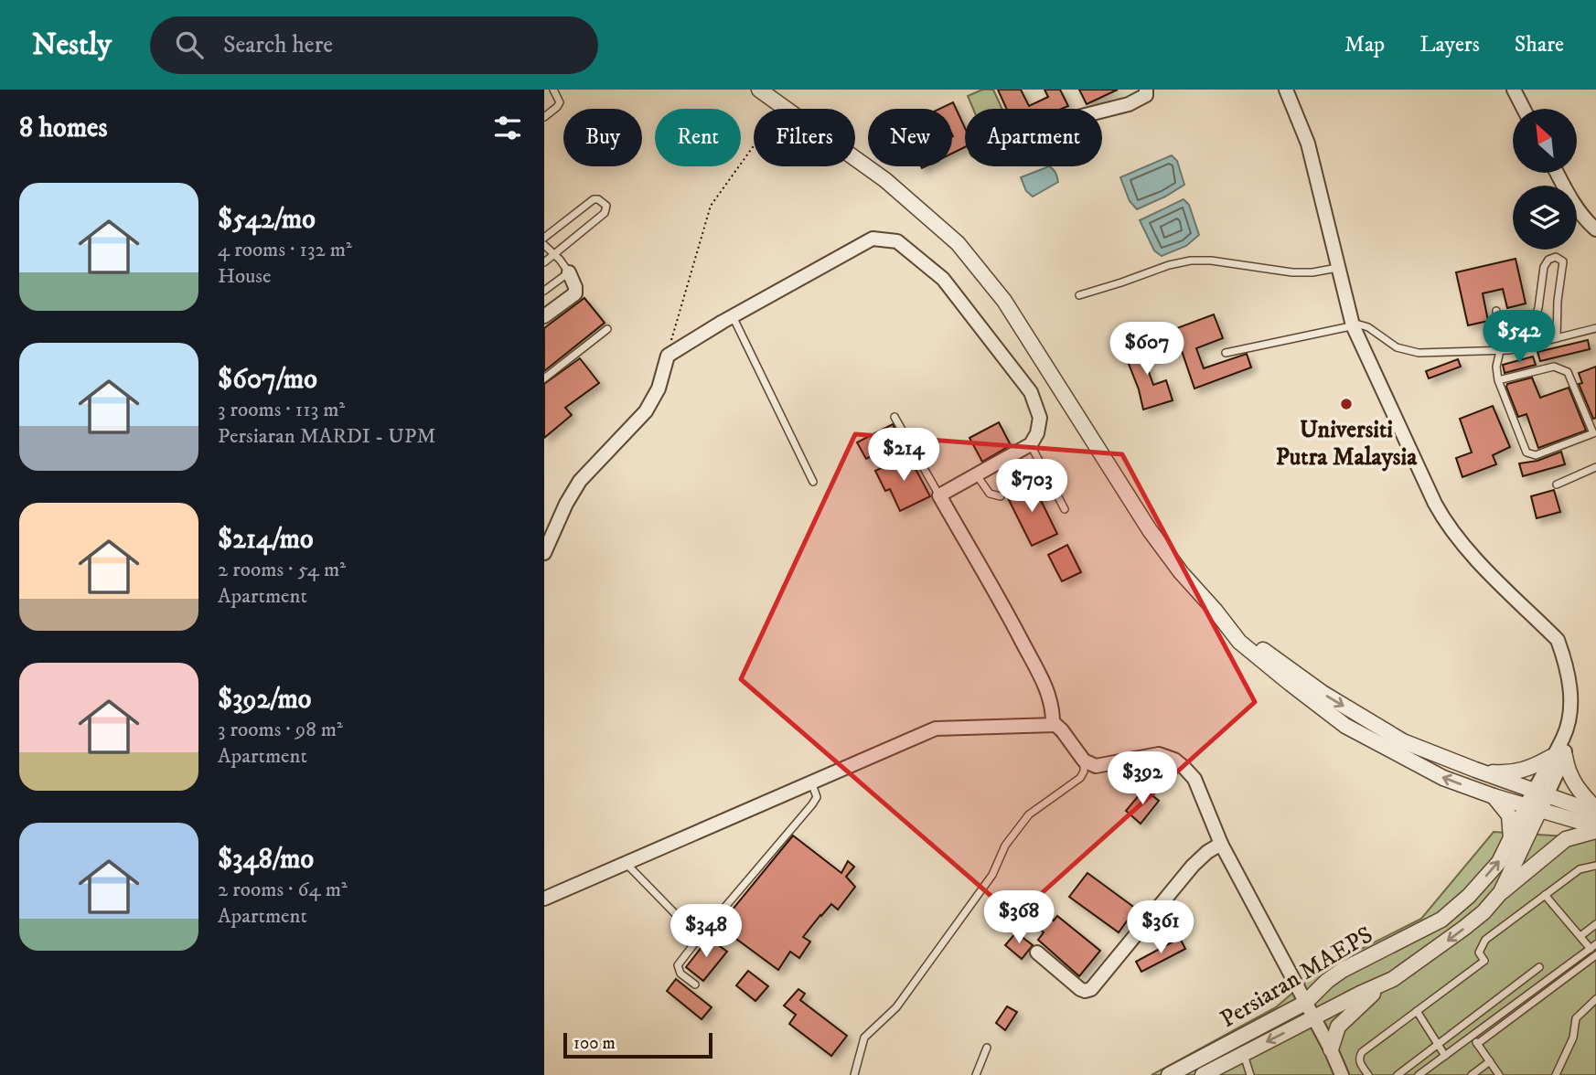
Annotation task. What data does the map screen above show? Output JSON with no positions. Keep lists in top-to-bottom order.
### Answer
{
  "streets": {
    "street": ["Persiaran MAEPS"]
  },
  "places": ["Universiti Putra Malaysia"],
  "scale_bar": "100 m",
  "north": "top left",
  "page": {
    "header": "Nestly",
    "search": "Search here",
    "nav": ["Map", "Layers", "Share"],
    "heading": "8 homes",
    "chip": [
      "Buy",
      "Rent",
      "Filters",
      "New",
      "Apartment"
    ],
    "list": [
      {
        "name": "$542/mo",
        "note": "4 rooms · 132 m² · House"
      },
      {
        "name": "$607/mo",
        "note": "3 rooms · 113 m² · Persiaran MARDI - UPM"
      },
      {
        "name": "$214/mo",
        "note": "2 rooms · 54 m² · Apartment"
      },
      {
        "name": "$392/mo",
        "note": "3 rooms · 98 m² · Apartment"
      },
      {
        "name": "$348/mo",
        "note": "2 rooms · 64 m² · Apartment"
      }
    ],
    "price": [
      "$542",
      "$607",
      "$214",
      "$703",
      "$392",
      "$368",
      "$361",
      "$348"
    ],
    "scale": "100 m"
  }
}
